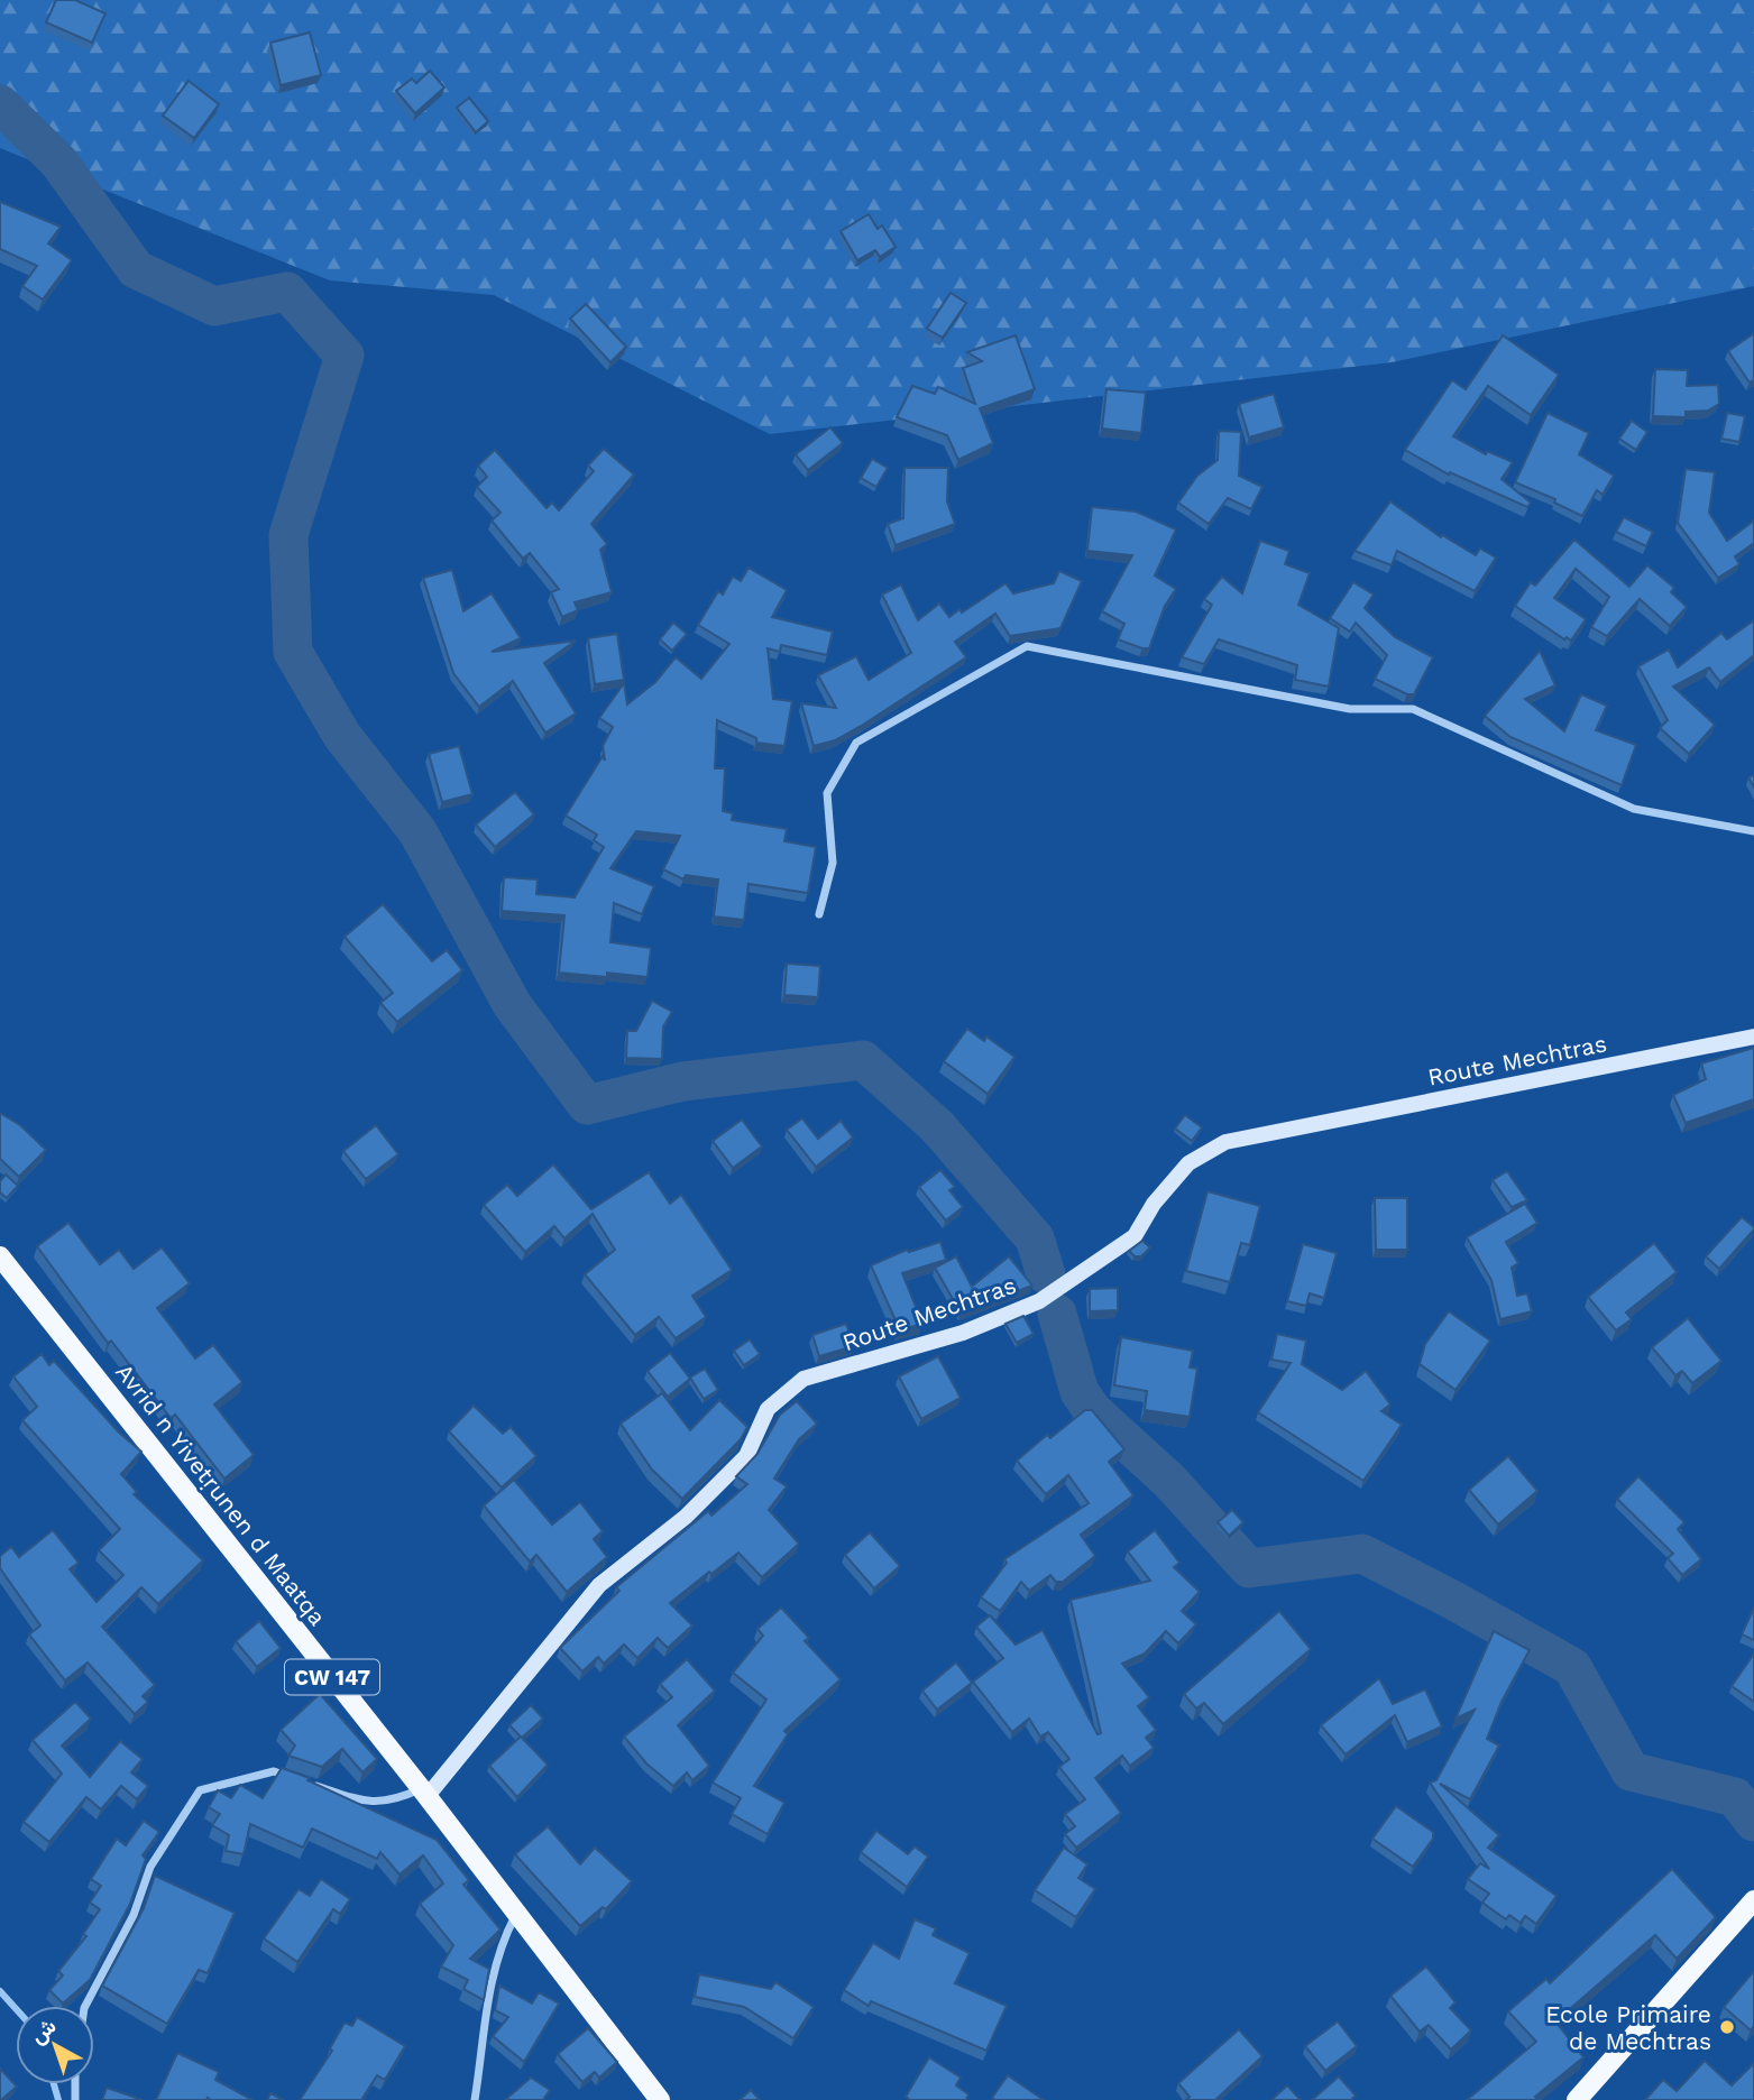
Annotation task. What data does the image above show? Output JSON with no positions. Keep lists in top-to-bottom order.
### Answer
{
  "streets": {
    "main road": ["Avrid n Yivetṛunen d Maatqa", "CW 147"],
    "street": ["Route Mechtras"]
  },
  "crossings": [
    ["Route Mechtras", "Avrid n Yivetṛunen d Maatqa"]
  ],
  "places": ["Ecole Primaire de Mechtras"],
  "north": "top left"
}
